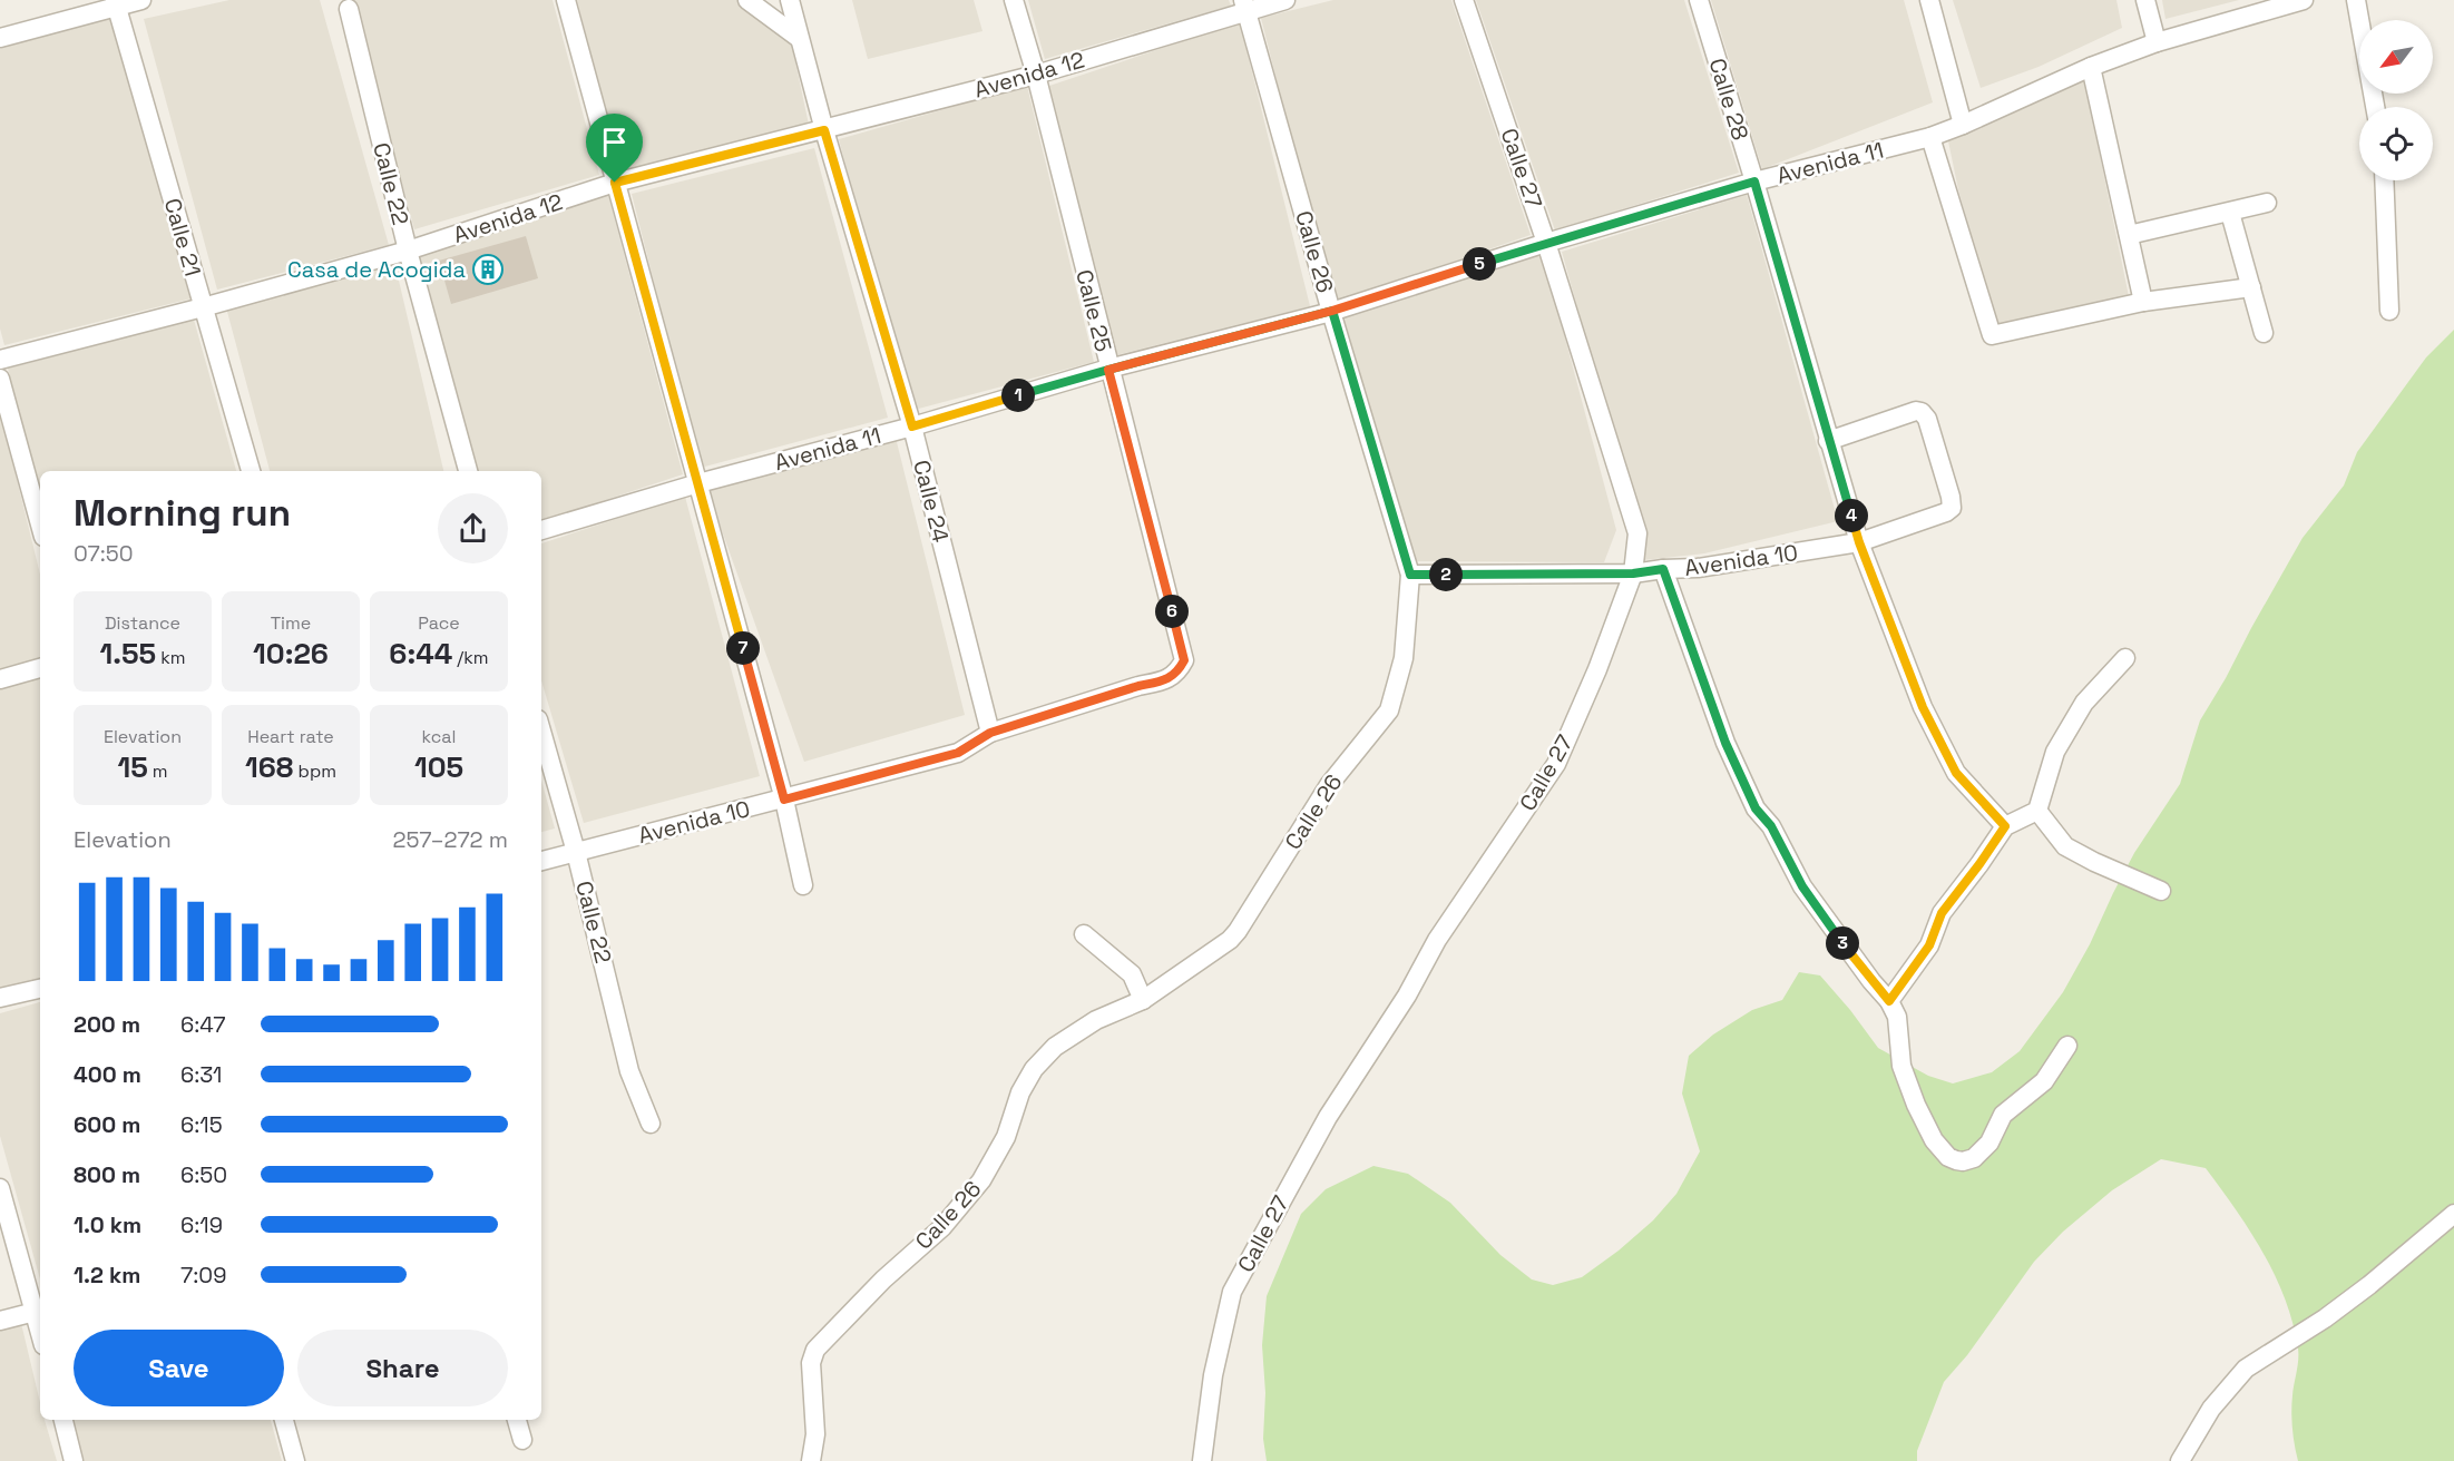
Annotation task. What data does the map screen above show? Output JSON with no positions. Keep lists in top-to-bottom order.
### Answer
{
  "streets": {
    "street": [
      "Avenida 12",
      "Calle 28",
      "Avenida 11",
      "Calle 27",
      "Calle 22",
      "Calle 21",
      "Calle 26",
      "Calle 25",
      "Calle 24",
      "Avenida 10"
    ]
  },
  "crossings": [
    ["Avenida 12", "Calle 22"],
    ["Avenida 12", "Calle 21"],
    ["Avenida 12", "Calle 26"],
    ["Avenida 12", "Calle 25"],
    ["Avenida 12", "Calle 24"],
    ["Calle 28", "Avenida 11"],
    ["Calle 28", "Avenida 10"],
    ["Avenida 11", "Calle 27"],
    ["Avenida 11", "Calle 26"],
    ["Avenida 11", "Calle 25"],
    ["Avenida 11", "Calle 24"],
    ["Calle 27", "Avenida 10"],
    ["Calle 22", "Avenida 10"],
    ["Calle 26", "Avenida 10"],
    ["Calle 25", "Avenida 10"],
    ["Calle 24", "Avenida 10"]
  ],
  "places": {
    "building": ["Casa de Acogida"]
  },
  "north": "bottom left",
  "page": {
    "pins": [
      "5",
      "1",
      "4",
      "2",
      "6",
      "7",
      "3"
    ],
    "heading": ["Morning run", "07:50"],
    "stats": [
      ["Distance", "1.55 km"],
      ["Time", "10:26"],
      ["Pace", "6:44 /km"],
      ["Elevation", "15 m"],
      ["Heart rate", "168 bpm"],
      ["kcal", "105"]
    ],
    "chart": ["Elevation", "257–272 m"],
    "list": [
      {
        "name": "200 m",
        "note": "6:47"
      },
      {
        "name": "400 m",
        "note": "6:31"
      },
      {
        "name": "600 m",
        "note": "6:15"
      },
      {
        "name": "800 m",
        "note": "6:50"
      },
      {
        "name": "1.0 km",
        "note": "6:19"
      },
      {
        "name": "1.2 km",
        "note": "7:09"
      }
    ],
    "buttons": ["Save", "Share"]
  }
}
